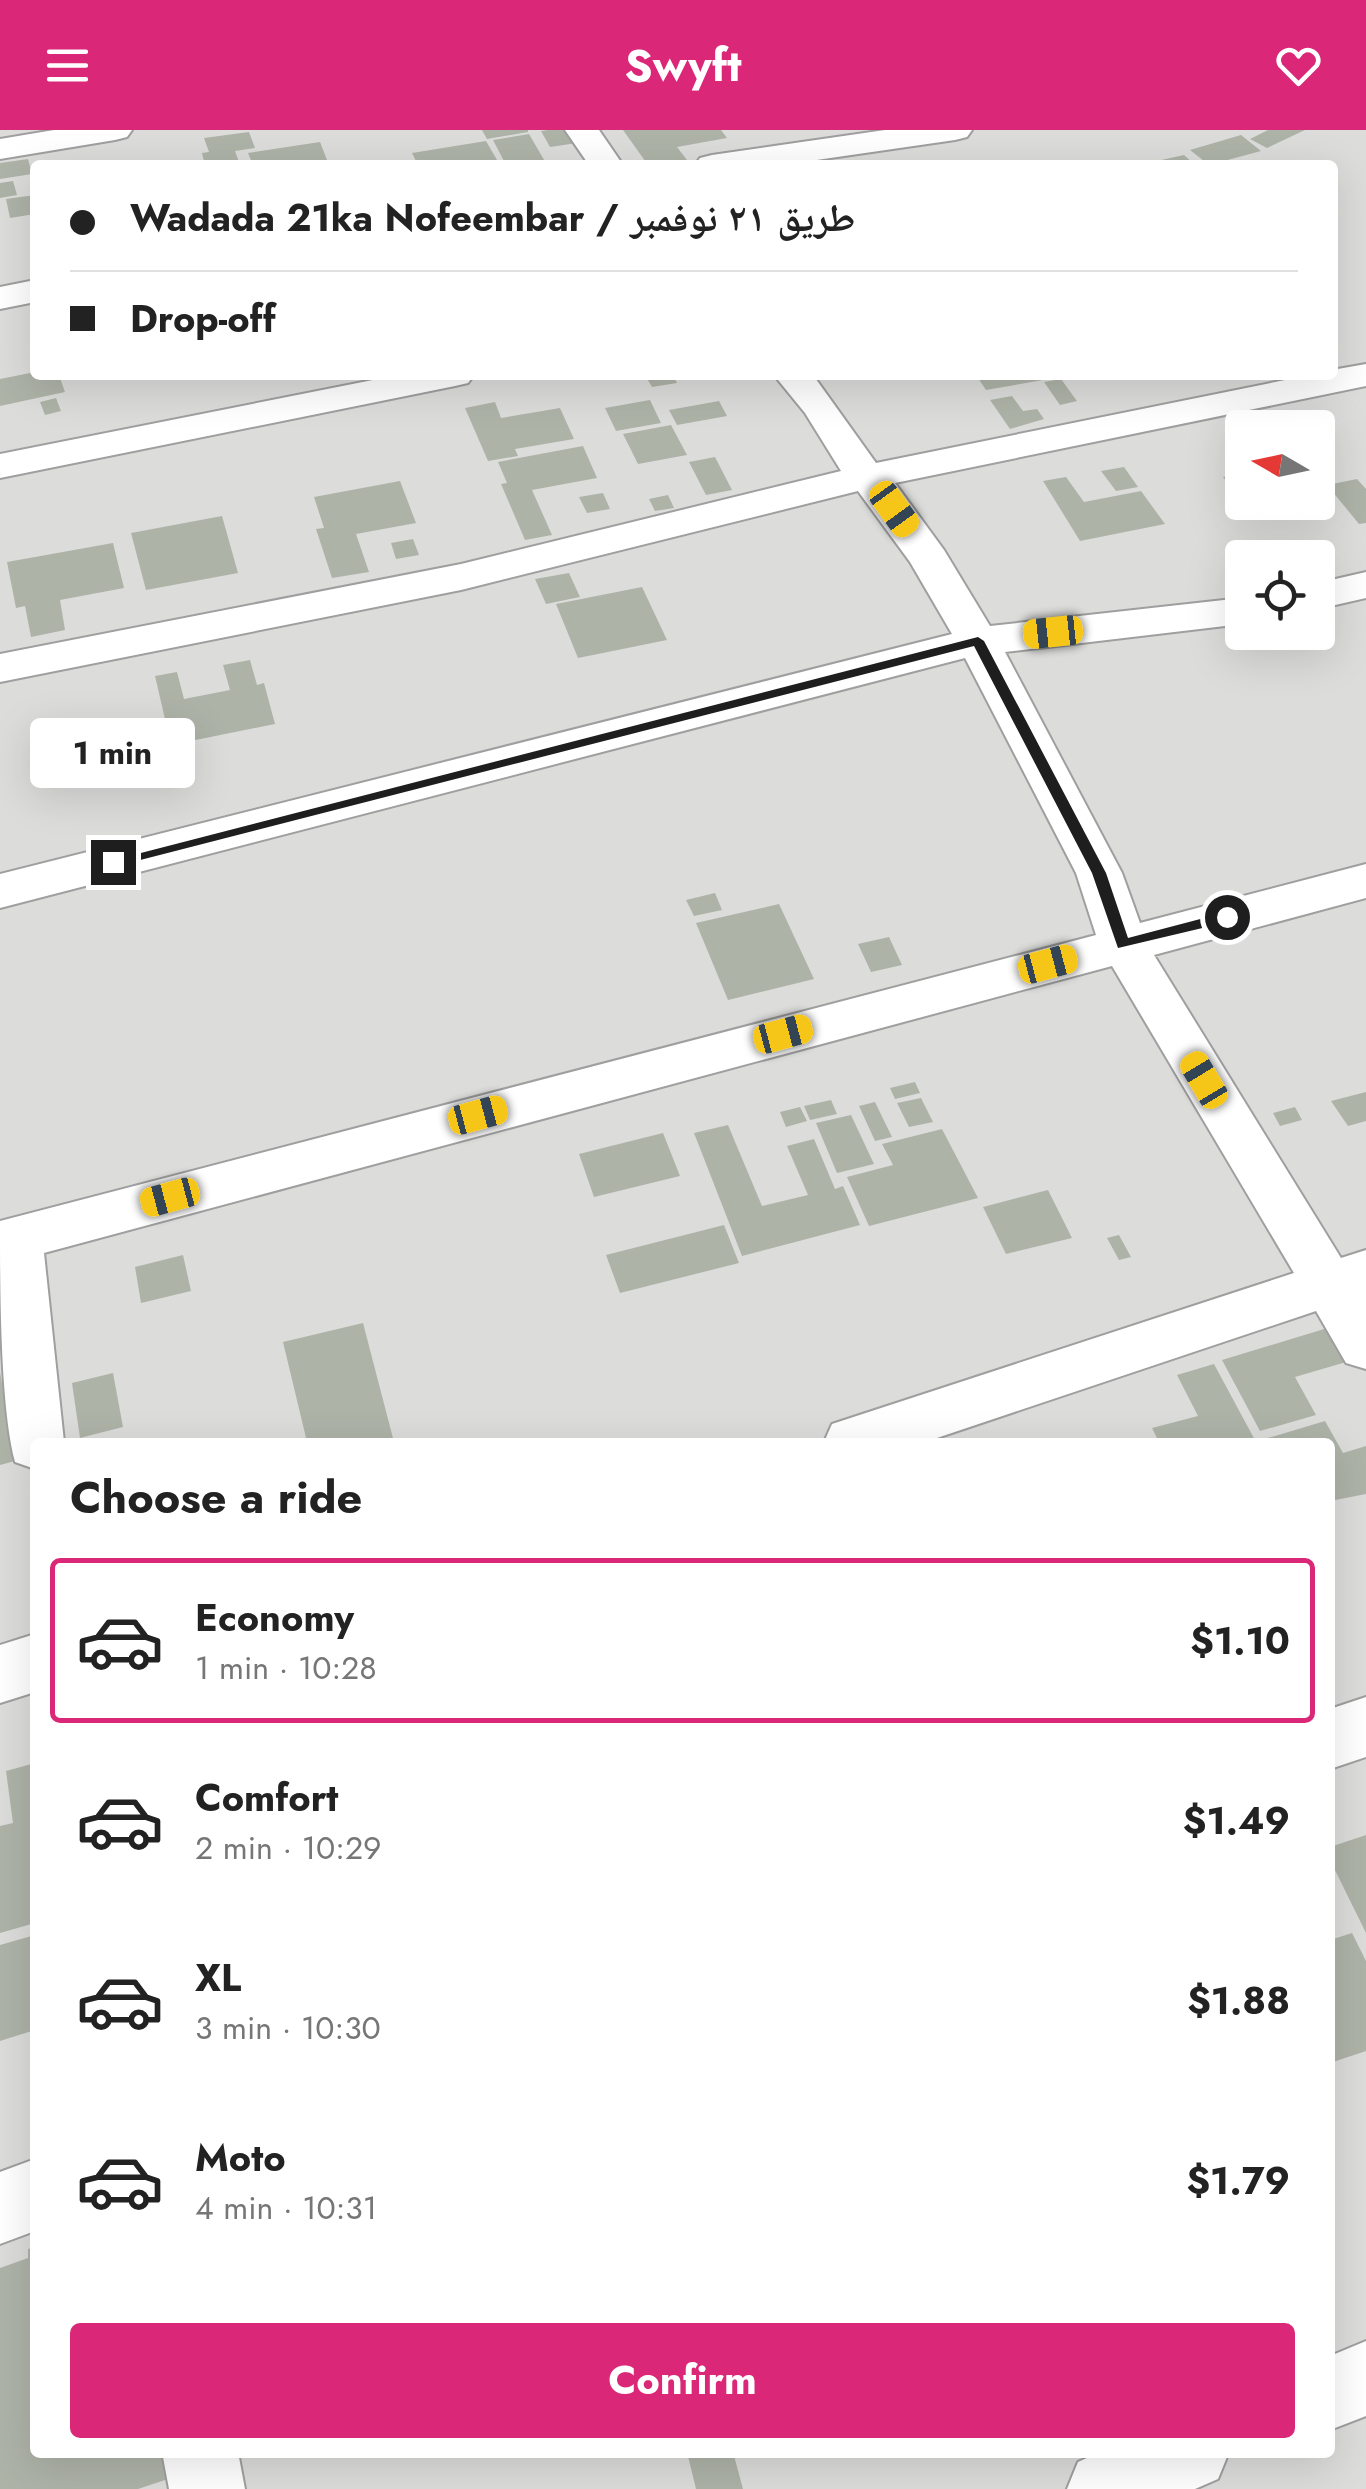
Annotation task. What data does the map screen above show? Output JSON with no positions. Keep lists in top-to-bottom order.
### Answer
{
  "north": "left",
  "page": {
    "header": "Swyft",
    "banner": ["Wadada 21ka Nofeembar / طريق ٢١ نوفمبر", "Drop-off"],
    "bubble": "1 min",
    "heading": "Choose a ride",
    "list": [
      {
        "name": "Economy",
        "note": "1 min · 10:28",
        "value": "$1.10"
      },
      {
        "name": "Comfort",
        "note": "2 min · 10:29",
        "value": "$1.49"
      },
      {
        "name": "XL",
        "note": "3 min · 10:30",
        "value": "$1.88"
      },
      {
        "name": "Moto",
        "note": "4 min · 10:31",
        "value": "$1.79"
      }
    ],
    "buttons": "Confirm"
  }
}
